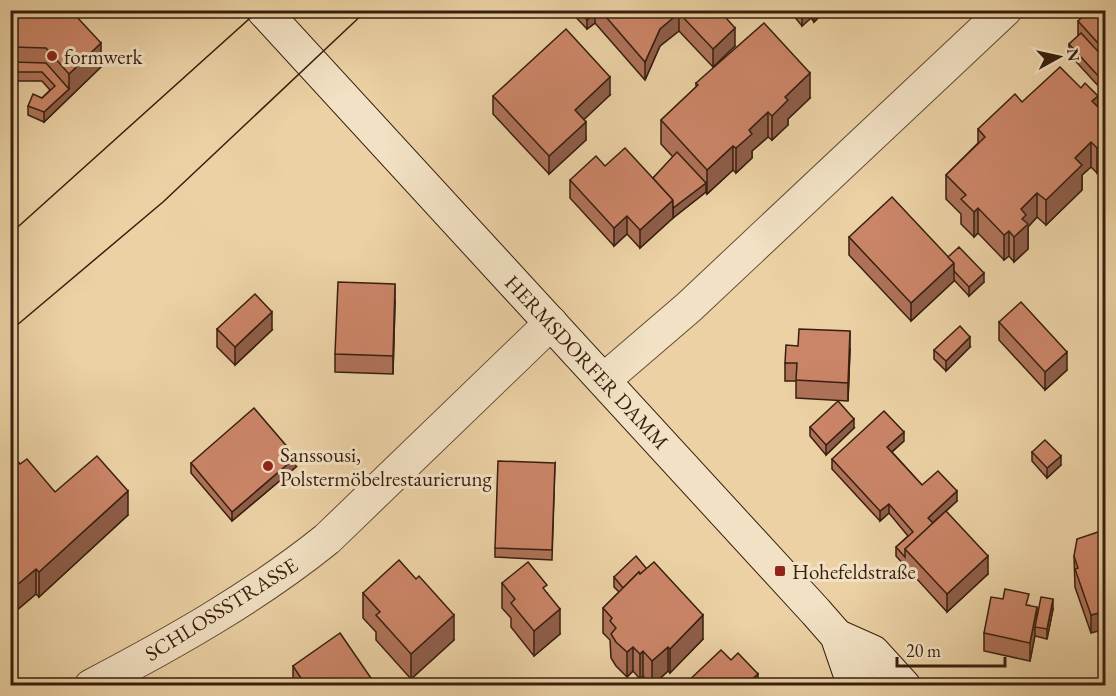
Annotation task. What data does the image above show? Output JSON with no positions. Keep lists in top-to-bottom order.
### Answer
{
  "streets": {
    "street": ["HERMSDORFER DAMM", "SCHLOSSSTRASSE"]
  },
  "crossings": [
    ["HERMSDORFER DAMM", "SCHLOSSSTRASSE"]
  ],
  "places": {
    "other": ["formwerk", "Sanssousi, Polstermöbelrestaurierung"],
    "transit": ["Hohefeldstraße"]
  },
  "scale_bar": "20 m",
  "north": "right"
}
